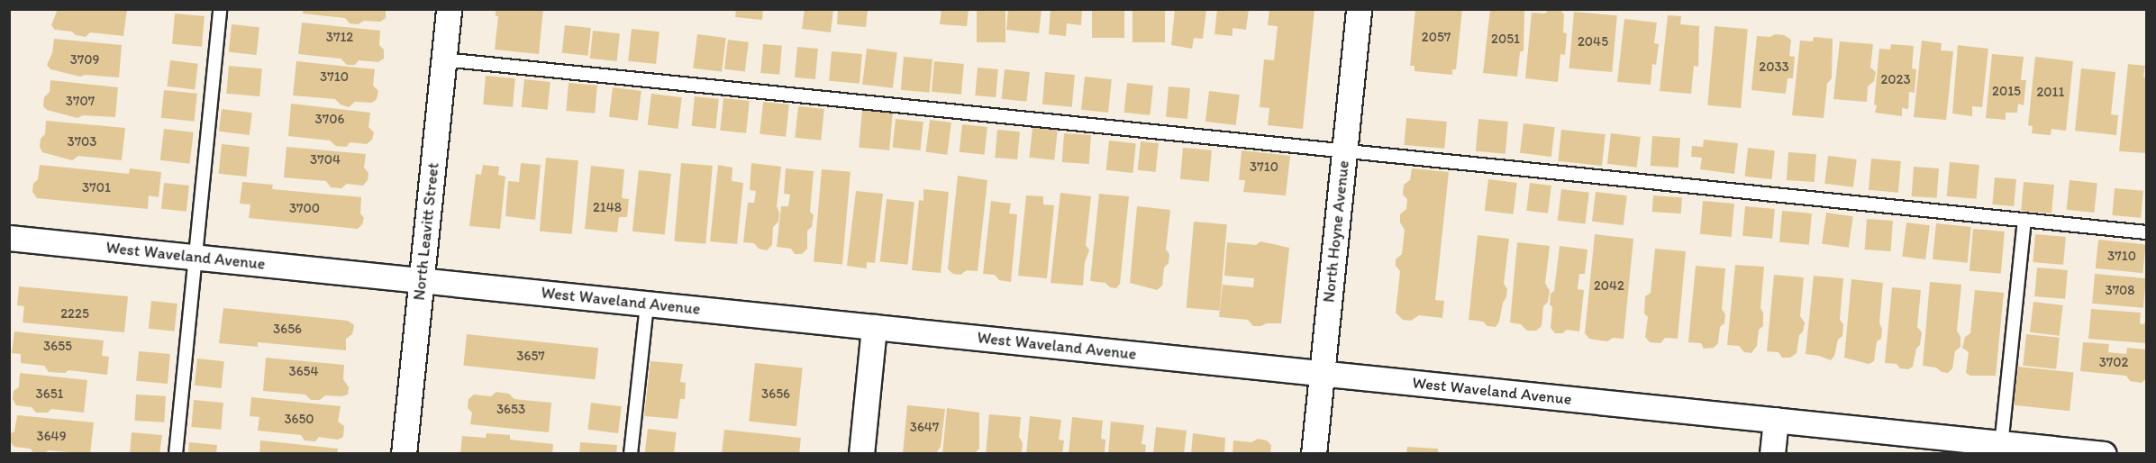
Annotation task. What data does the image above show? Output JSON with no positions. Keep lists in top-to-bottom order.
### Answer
{
  "streets": {
    "street": ["North Leavitt Street", "North Hoyne Avenue", "West Waveland Avenue"]
  },
  "crossings": [
    ["North Leavitt Street", "West Waveland Avenue"],
    ["North Hoyne Avenue", "West Waveland Avenue"]
  ],
  "house_numbers": [
    "3712",
    "2057",
    "2051",
    "2045",
    "3709",
    "2033",
    "3710",
    "2023",
    "2015",
    "2011",
    "3707",
    "3706",
    "3703",
    "3704",
    "3710",
    "3701",
    "2148",
    "3700",
    "3710",
    "2042",
    "3708",
    "2225",
    "3656",
    "3655",
    "3657",
    "3702",
    "3654",
    "3651",
    "3656",
    "3653",
    "3650",
    "3647",
    "3649"
  ]
}
